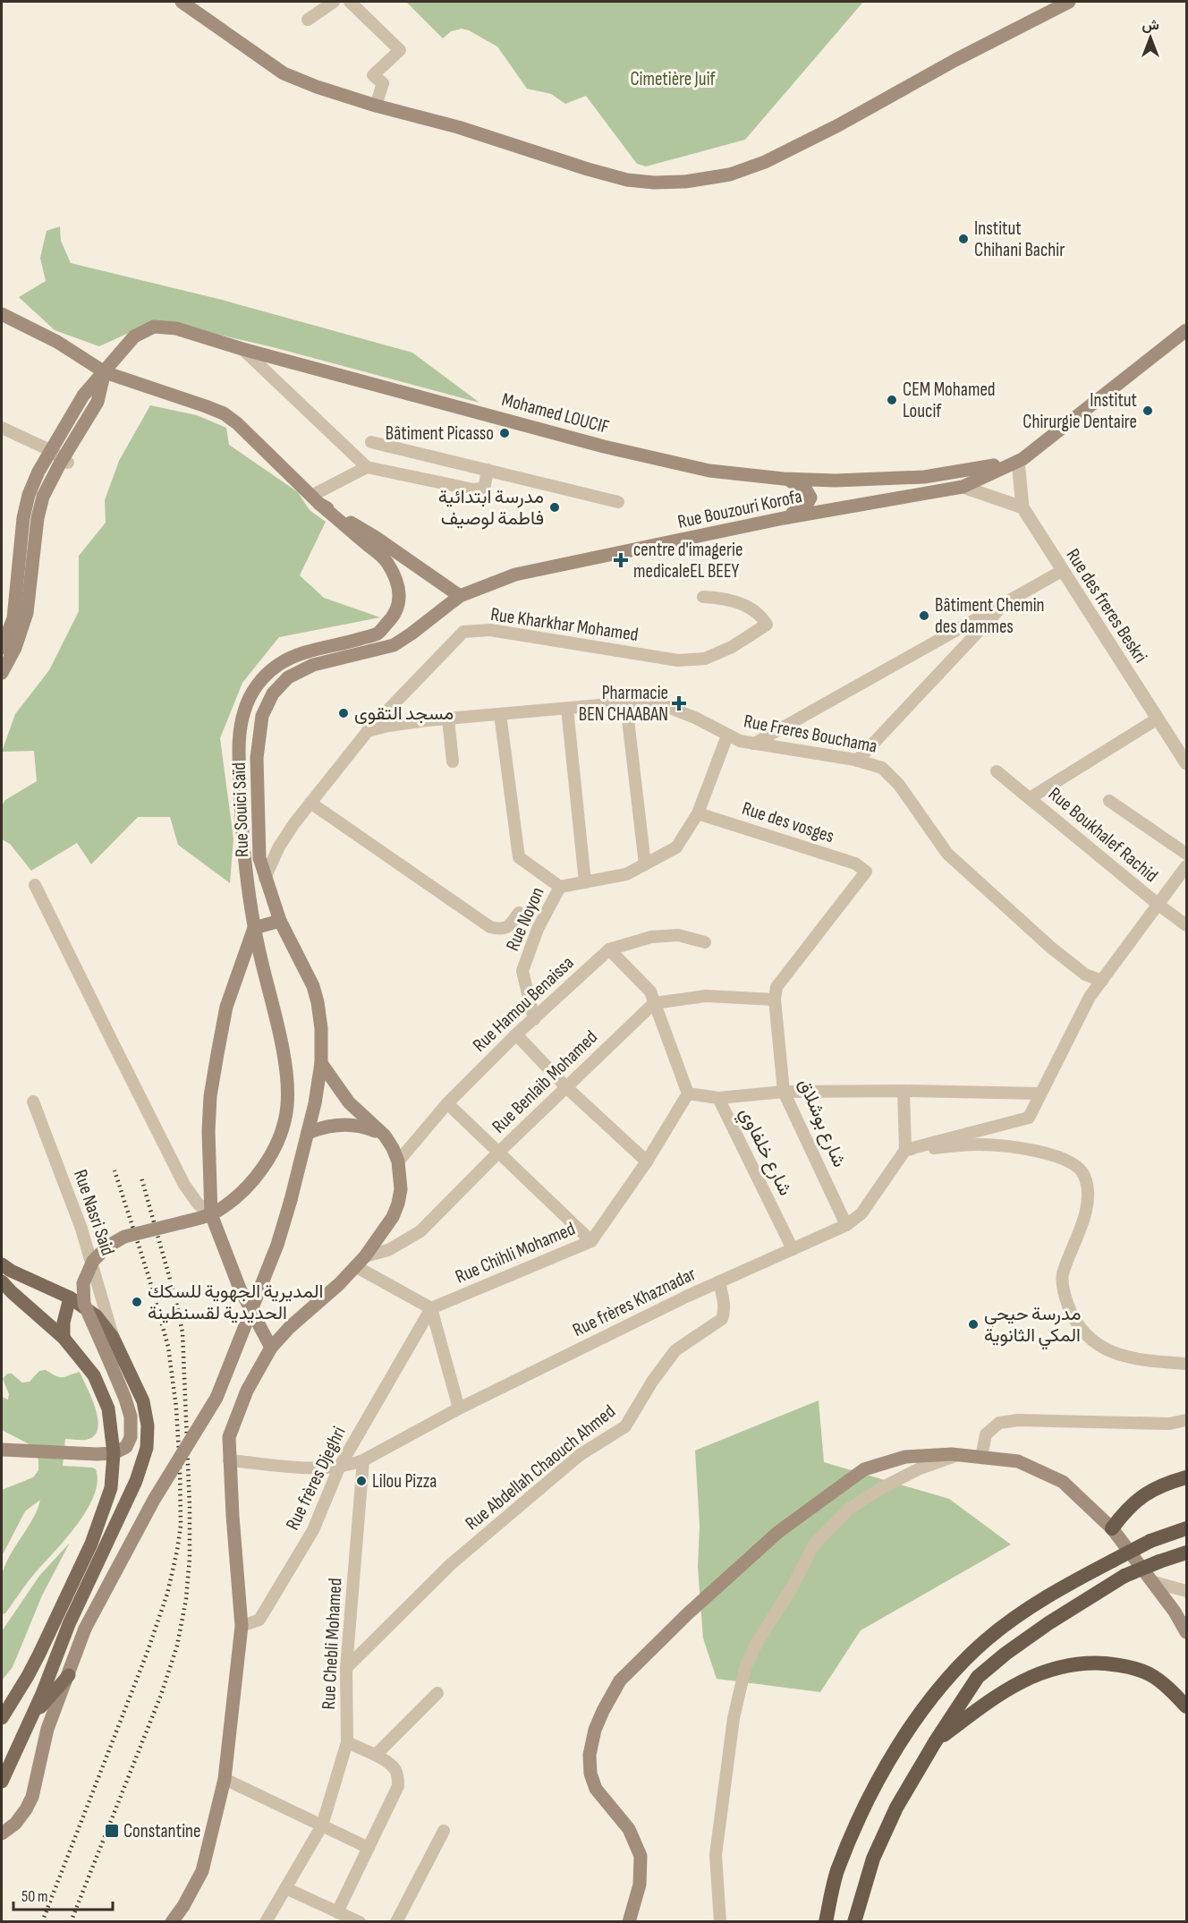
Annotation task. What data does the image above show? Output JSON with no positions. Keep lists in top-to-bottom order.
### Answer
{
  "streets": {
    "main road": ["Mohamed LOUCIF", "Rue Bouzouri Korofa", "Rue Souici Saïd"],
    "street": [
      "Rue des freres Beskri",
      "Rue Kharkhar Mohamed",
      "Rue Freres Bouchama",
      "Rue des vosges",
      "Rue Boukhalef Rachid",
      "Rue Noyon",
      "Rue Hamou Benaissa",
      "Rue Benlaib Mohamed",
      "شارع بوشلاق",
      "شارع خلفاوي",
      "Rue Nasri Said",
      "Rue Chihli Mohamed",
      "Rue frères Khaznadar",
      "Rue Abdellah Chaouch Ahmed",
      "Rue frères Djeghri",
      "Rue Chebli Mohamed"
    ]
  },
  "crossings": [
    ["Mohamed LOUCIF", "Rue Bouzouri Korofa"],
    ["Mohamed LOUCIF", "Rue des freres Beskri"],
    ["Rue Bouzouri Korofa", "Rue des freres Beskri"],
    ["Rue Bouzouri Korofa", "Rue Souici Saïd"],
    ["Rue Kharkhar Mohamed", "Rue Freres Bouchama"],
    ["Rue Kharkhar Mohamed", "Rue Souici Saïd"],
    ["Rue Freres Bouchama", "Rue Noyon"],
    ["Rue des vosges", "Rue Noyon"],
    ["Rue des vosges", "شارع بوشلاق"],
    ["Rue Noyon", "Rue Hamou Benaissa"],
    ["شارع بوشلاق", "Rue frères Khaznadar"],
    ["شارع خلفاوي", "Rue Chihli Mohamed"],
    ["شارع خلفاوي", "Rue frères Khaznadar"],
    ["Rue Chihli Mohamed", "Rue frères Djeghri"],
    ["Rue frères Khaznadar", "Rue Abdellah Chaouch Ahmed"],
    ["Rue frères Khaznadar", "Rue frères Djeghri"],
    ["Rue frères Khaznadar", "Rue Chebli Mohamed"],
    ["Rue Abdellah Chaouch Ahmed", "Rue Chebli Mohamed"]
  ],
  "parks": ["Cimetière Juif"],
  "places": {
    "other": [
      "Institut Chihani Bachir",
      "CEM Mohamed Loucif",
      "Institut Chirurgie Dentaire",
      "Bâtiment Picasso",
      "مدرسة ابتدائية فاطمة لوصيف",
      "Bâtiment Chemin des dammes",
      "مسجد التقوى",
      "المديرية الجهوية للسكك الحديدية لقسنطينة",
      "مدرسة حيحي المكي الثانوية",
      "Lilou Pizza"
    ],
    "health": ["centre d'imagerie medicaleEL BEEY", "Pharmacie BEN CHAABAN"],
    "transit": ["Constantine"]
  },
  "scale_bar": "50 m",
  "north": "top"
}
